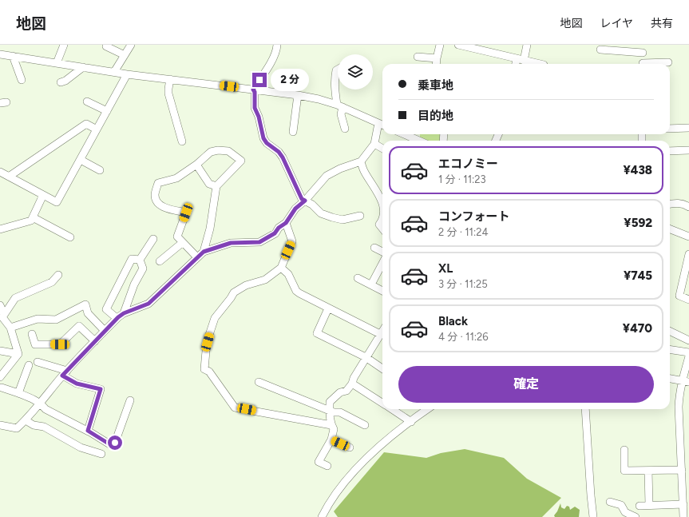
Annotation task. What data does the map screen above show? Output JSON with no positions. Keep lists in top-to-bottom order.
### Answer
{
  "page": {
    "header": "地図",
    "nav": ["地図", "レイヤ", "共有"],
    "banner": ["乗車地", "目的地"],
    "bubble": "2 分",
    "list": [
      {
        "name": "エコノミー",
        "note": "1 分 · 11:23",
        "value": "¥438"
      },
      {
        "name": "コンフォート",
        "note": "2 分 · 11:24",
        "value": "¥592"
      },
      {
        "name": "XL",
        "note": "3 分 · 11:25",
        "value": "¥745"
      },
      {
        "name": "Black",
        "note": "4 分 · 11:26",
        "value": "¥470"
      }
    ],
    "buttons": "確定"
  }
}
